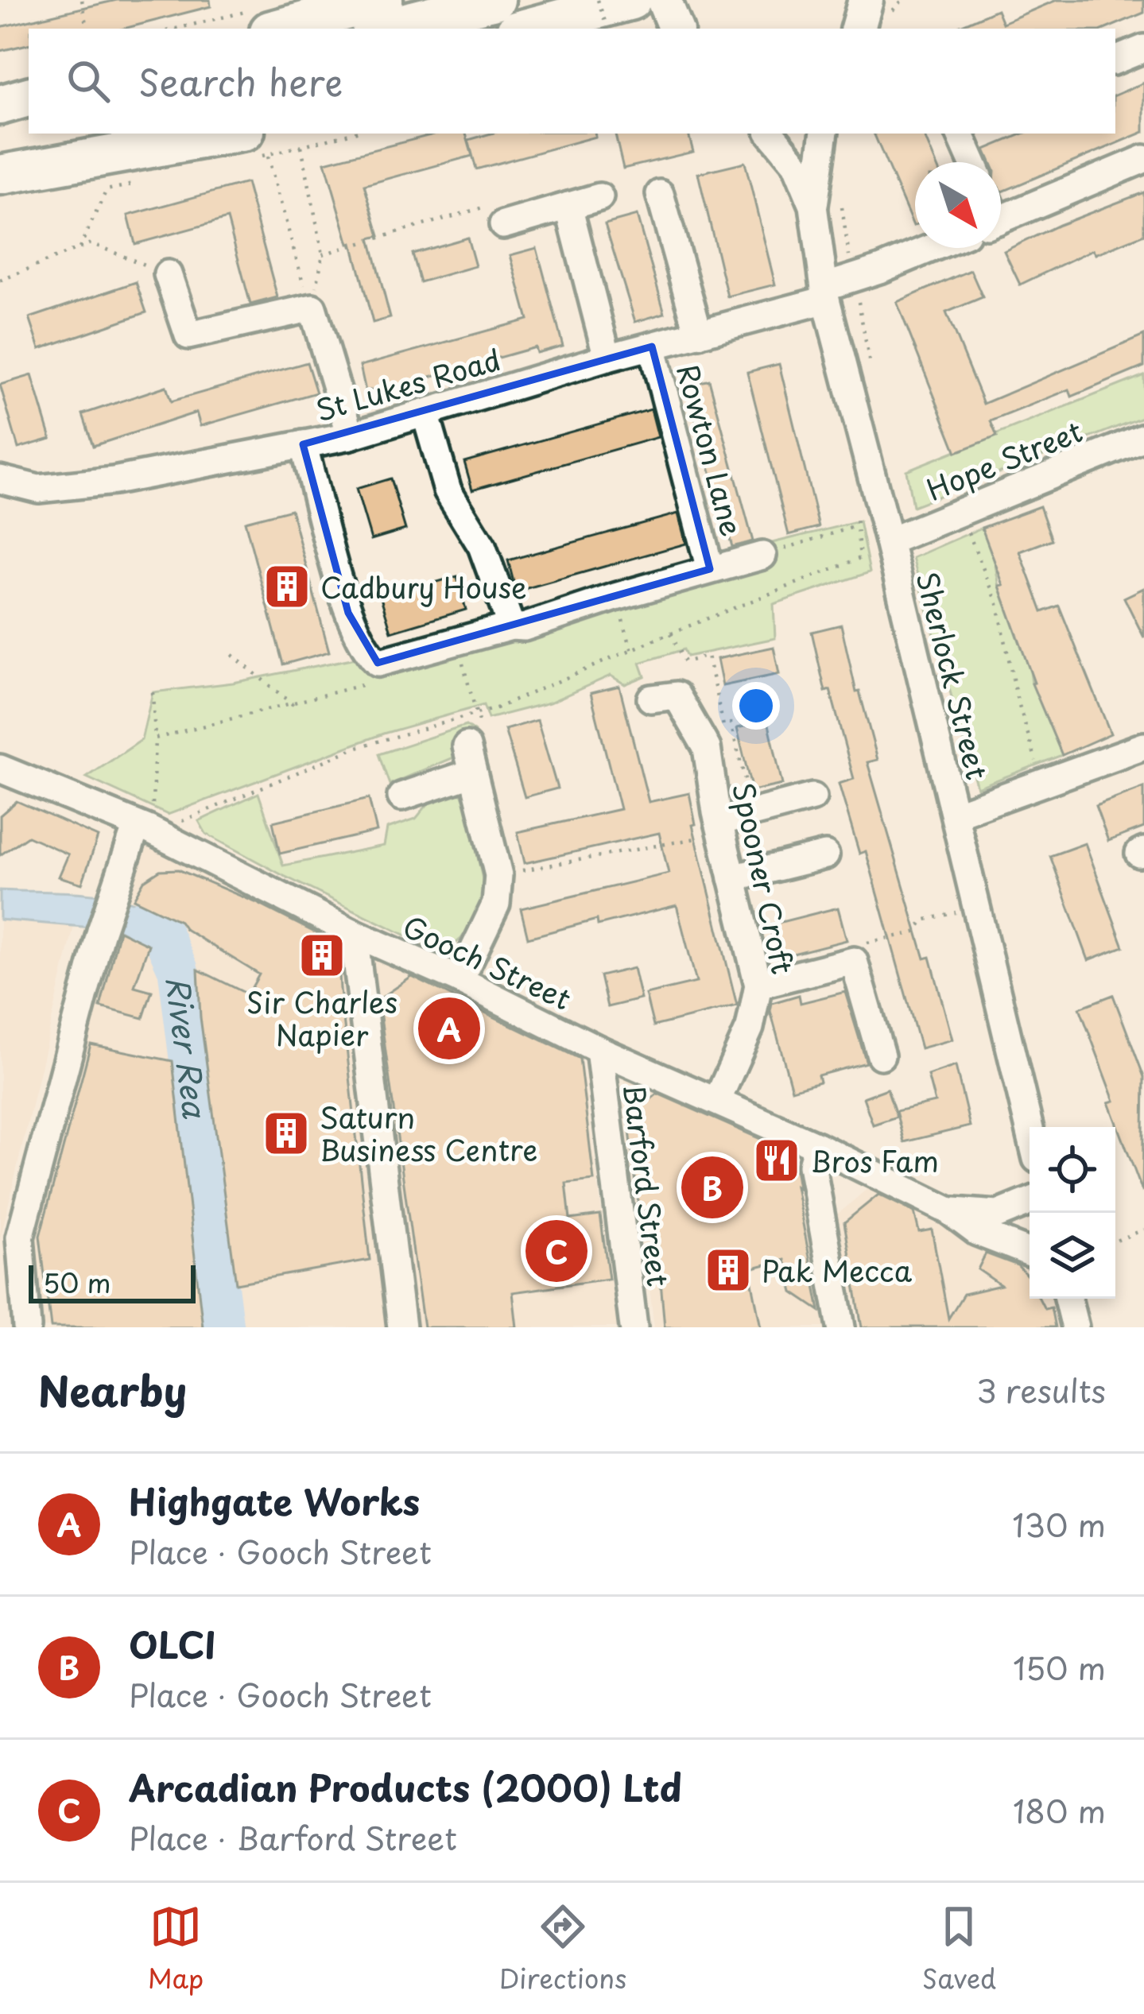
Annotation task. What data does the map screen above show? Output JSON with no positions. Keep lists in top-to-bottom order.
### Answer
{
  "streets": {
    "street": [
      "St Lukes Road",
      "Rowton Lane",
      "Hope Street",
      "Sherlock Street",
      "Spooner Croft",
      "Gooch Street",
      "Barford Street"
    ]
  },
  "crossings": [
    ["St Lukes Road", "Rowton Lane"],
    ["St Lukes Road", "Sherlock Street"],
    ["Hope Street", "Sherlock Street"],
    ["Spooner Croft", "Gooch Street"],
    ["Gooch Street", "Barford Street"]
  ],
  "water": ["River Rea"],
  "places": {
    "building": [
      "Cadbury House",
      "Sir Charles Napier",
      "Saturn Business Centre",
      "Pak Mecca"
    ],
    "restaurant": ["Bros Fam"]
  },
  "scale_bar": "50 m",
  "north": "bottom right",
  "page": {
    "search": "Search here",
    "pins": ["A", "B", "C"],
    "scale": "50 m",
    "heading": ["Nearby", "3 results"],
    "list": [
      {
        "mark": "A",
        "name": "Highgate Works",
        "note": "Place · Gooch Street",
        "value": "130 m"
      },
      {
        "mark": "B",
        "name": "OLCI",
        "note": "Place · Gooch Street",
        "value": "150 m"
      },
      {
        "mark": "C",
        "name": "Arcadian Products (2000) Ltd",
        "note": "Place · Barford Street",
        "value": "180 m"
      }
    ],
    "nav": ["Map", "Directions", "Saved"]
  }
}
